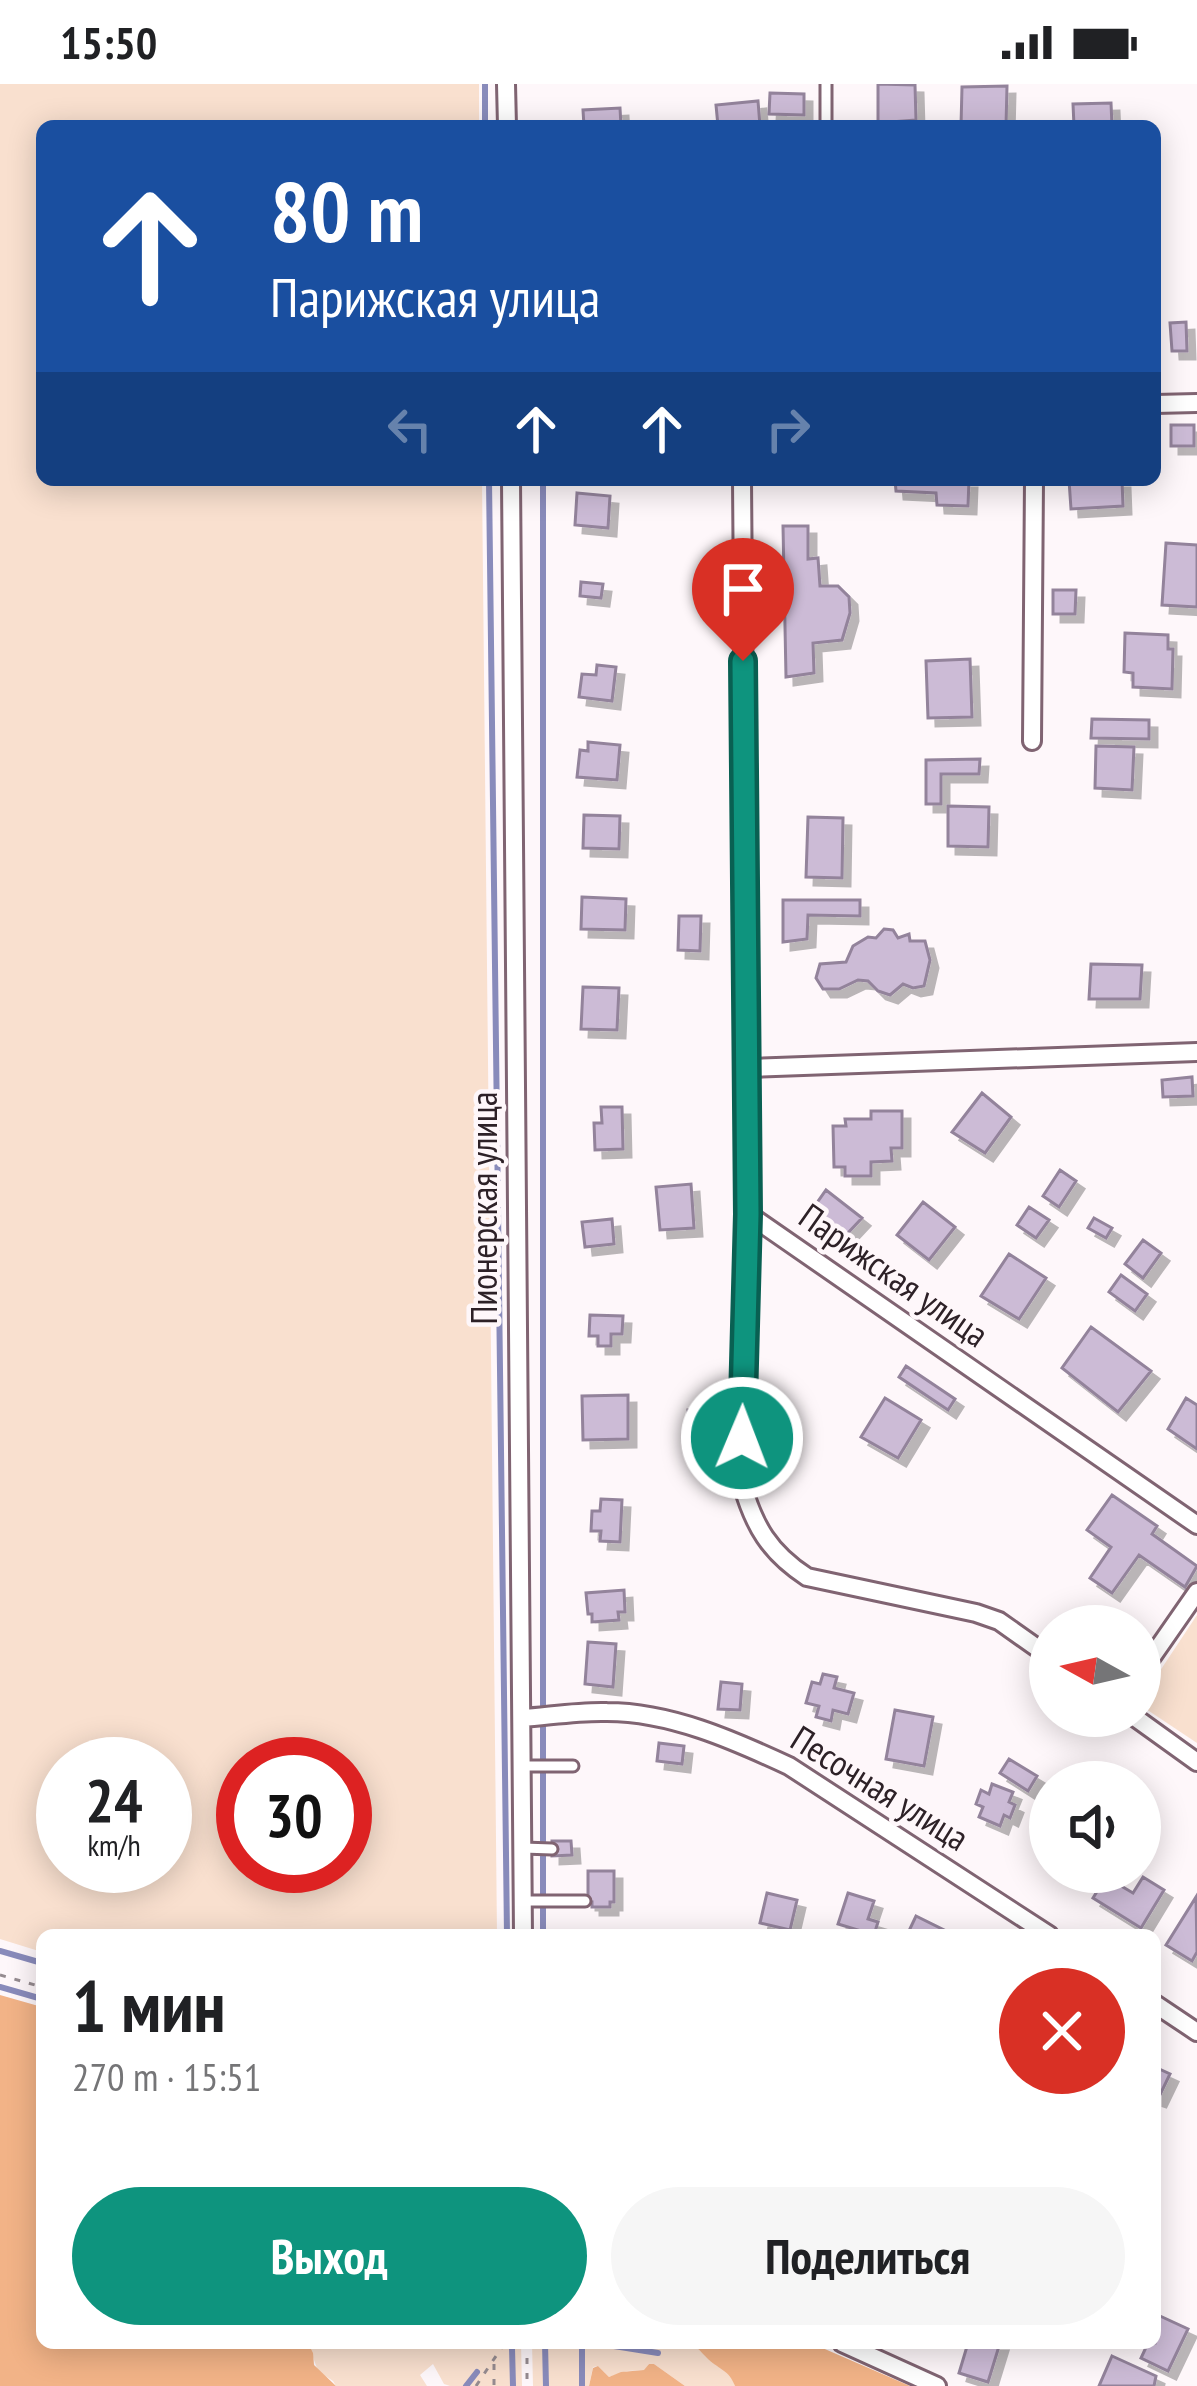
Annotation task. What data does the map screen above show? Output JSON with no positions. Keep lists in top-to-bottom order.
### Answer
{
  "streets": {
    "street": ["Пионерская улица", "Парижская улица", "Песочная улица"]
  },
  "crossings": [
    ["Пионерская улица", "Песочная улица"]
  ],
  "north": "left",
  "page": {
    "status": "15:50",
    "turn": ["80 m", "Парижская улица"],
    "speed": "24 km/h",
    "limit": "30",
    "heading": ["1 мин", "270 m · 15:51"],
    "buttons": ["Выход", "Поделиться"]
  }
}
